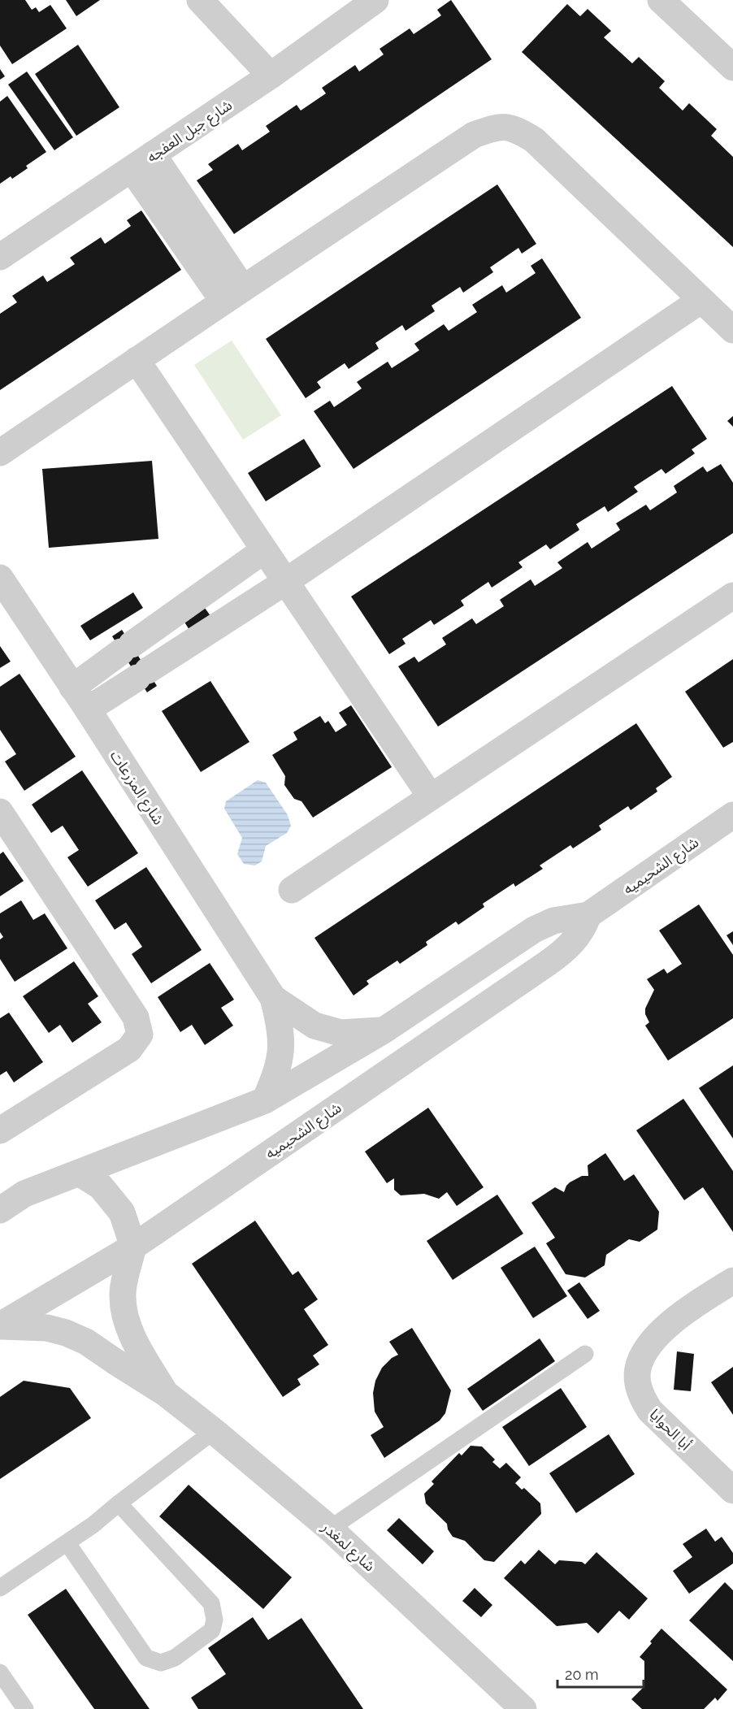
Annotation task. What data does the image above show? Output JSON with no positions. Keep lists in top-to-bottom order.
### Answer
{
  "streets": {
    "street": [
      "شارع جبل العفجه",
      "شارع المزرعات",
      "شارع الشحيميه",
      "أبا الحوايا",
      "شارع لمغدر"
    ]
  },
  "crossings": [
    ["شارع المزرعات", "شارع الشحيميه"],
    ["شارع الشحيميه", "شارع لمغدر"]
  ],
  "scale_bar": "20 m"
}
